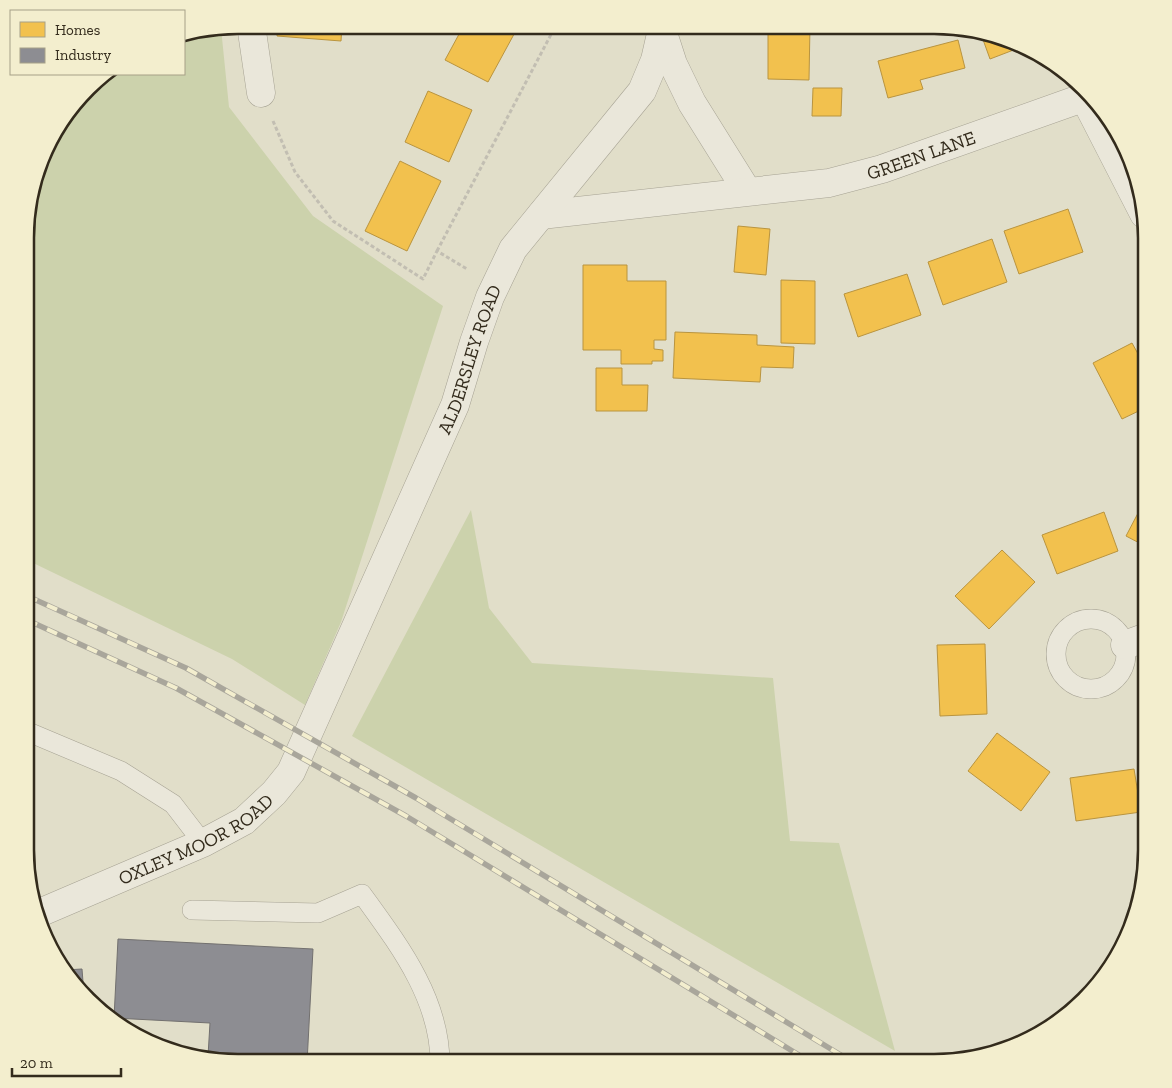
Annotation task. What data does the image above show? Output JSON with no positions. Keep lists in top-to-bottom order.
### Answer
{
  "streets": {
    "street": ["GREEN LANE", "ALDERSLEY ROAD", "OXLEY MOOR ROAD"]
  },
  "crossings": [
    ["GREEN LANE", "ALDERSLEY ROAD"],
    ["ALDERSLEY ROAD", "OXLEY MOOR ROAD"]
  ],
  "legend": ["Homes", "Industry"],
  "scale_bar": "20 m"
}
